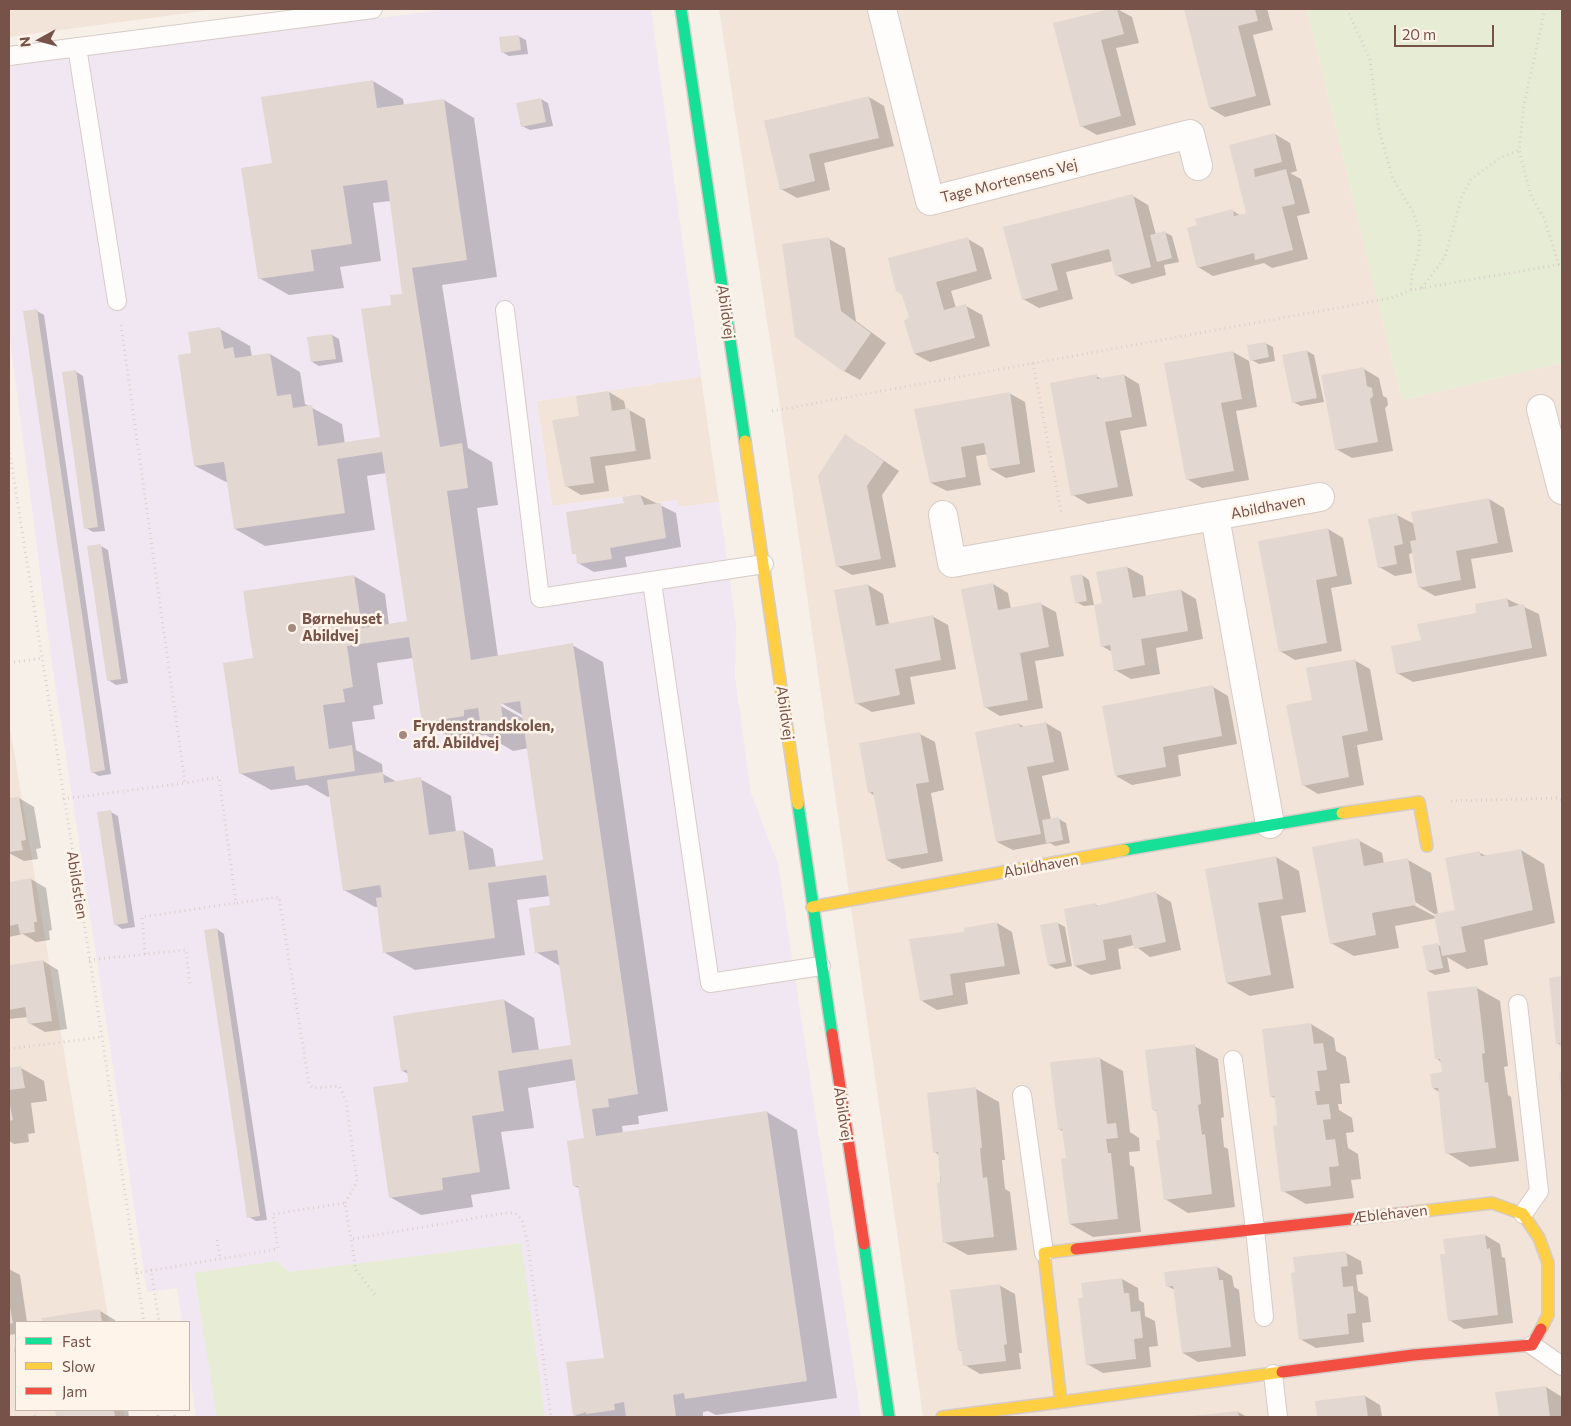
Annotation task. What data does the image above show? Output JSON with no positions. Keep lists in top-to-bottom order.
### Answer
{
  "streets": {
    "street": [
      "Tage Mortensens Vej",
      "Abildvej",
      "Abildhaven",
      "Æblehaven"
    ],
    "path": ["Abildstien"]
  },
  "crossings": [
    ["Abildvej", "Abildhaven"]
  ],
  "places": ["Børnehuset Abildvej", "Frydenstrandskolen, afd. Abildvej"],
  "legend": ["Fast", "Slow", "Jam"],
  "scale_bar": "20 m",
  "north": "left"
}
